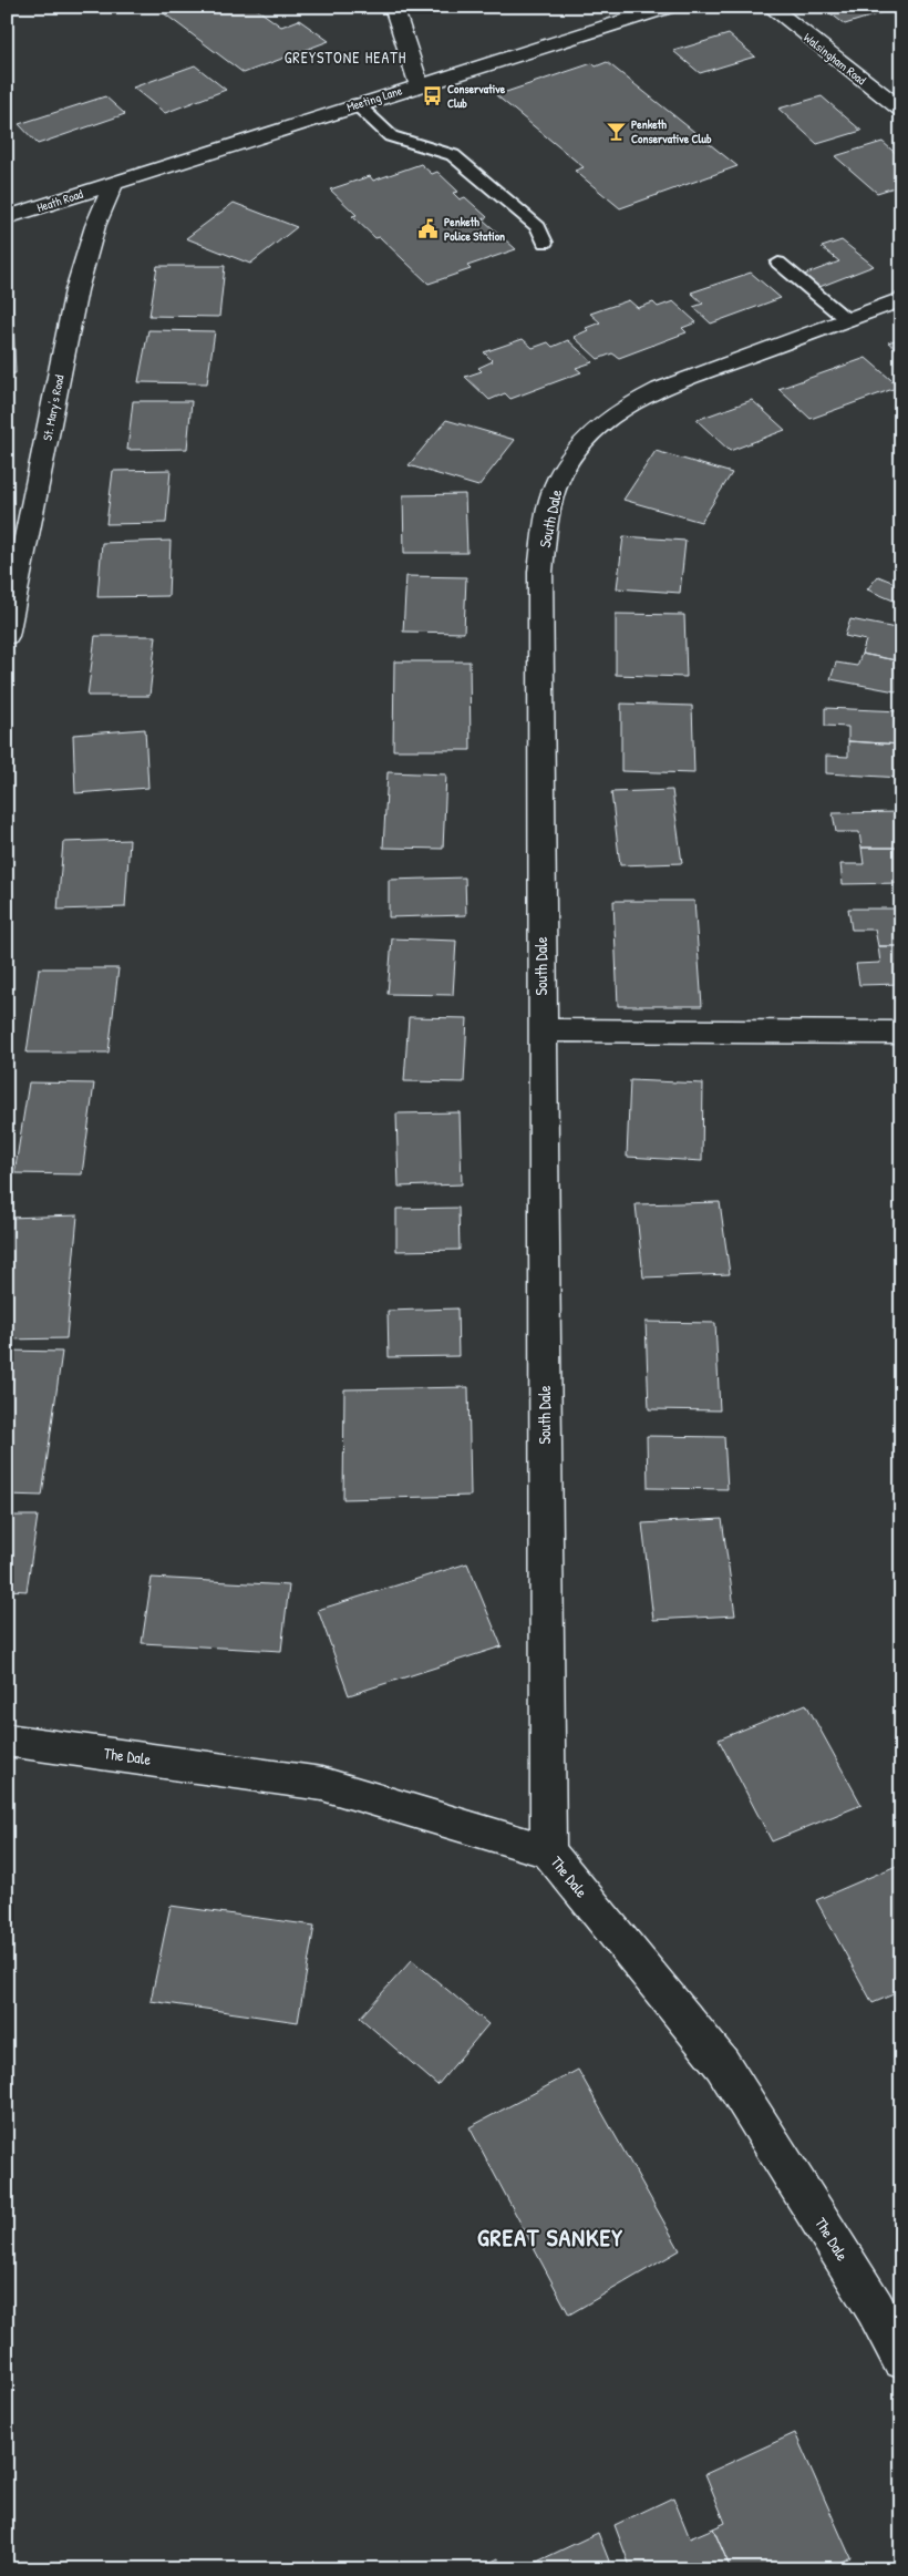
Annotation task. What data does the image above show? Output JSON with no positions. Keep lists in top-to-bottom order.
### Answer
{
  "streets": {
    "street": [
      "Walsingham Road",
      "Meeting Lane",
      "Heath Road",
      "St. Mary's Road",
      "South Dale",
      "The Dale"
    ]
  },
  "crossings": [
    ["Meeting Lane", "Heath Road"],
    ["Meeting Lane", "St. Mary's Road"],
    ["Heath Road", "St. Mary's Road"],
    ["South Dale", "The Dale"]
  ],
  "districts": ["GREYSTONE HEATH", "GREAT SANKEY"],
  "places": {
    "bus stop": ["Conservative Club"],
    "bar": ["Penketh Conservative Club"],
    "public building": ["Penketh Police Station"]
  }
}
